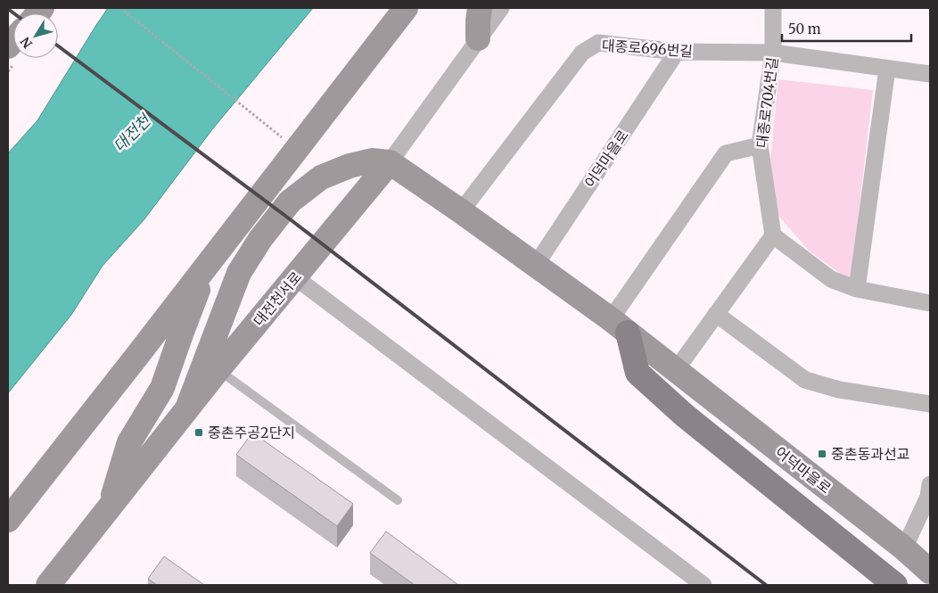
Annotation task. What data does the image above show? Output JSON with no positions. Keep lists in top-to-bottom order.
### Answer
{
  "streets": {
    "main road": ["어덕마을로", "대전천서로"],
    "street": ["대종로696번길", "대종로704번길"]
  },
  "crossings": [
    ["대종로696번길", "대종로704번길"],
    ["대종로696번길", "어덕마을로"],
    ["어덕마을로", "대전천서로"]
  ],
  "water": ["대전천"],
  "places": {
    "transit": ["중촌주공2단지", "중촌동과선교"]
  },
  "scale_bar": "50 m",
  "north": "bottom left"
}
